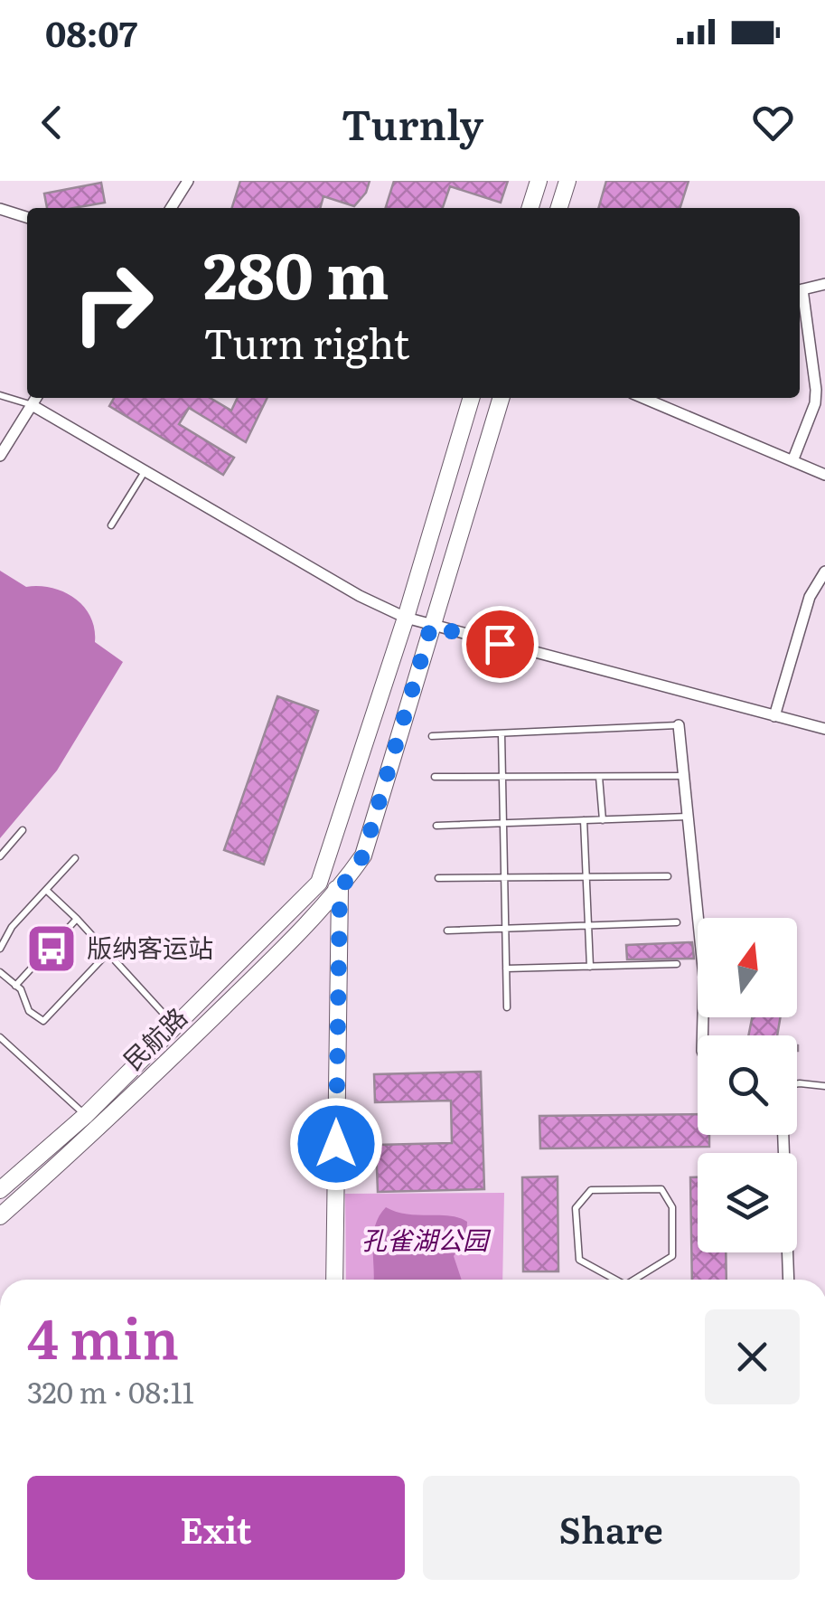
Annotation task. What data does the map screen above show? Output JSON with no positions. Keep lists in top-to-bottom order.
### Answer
{
  "streets": {
    "main road": ["民航路"]
  },
  "parks": ["孔雀湖公园"],
  "places": {
    "bus stop": ["版纳客运站"]
  },
  "north": "top",
  "page": {
    "status": "08:07",
    "header": "Turnly",
    "turn": ["280 m", "Turn right"],
    "heading": ["4 min", "320 m · 08:11"],
    "buttons": ["Exit", "Share"]
  }
}
